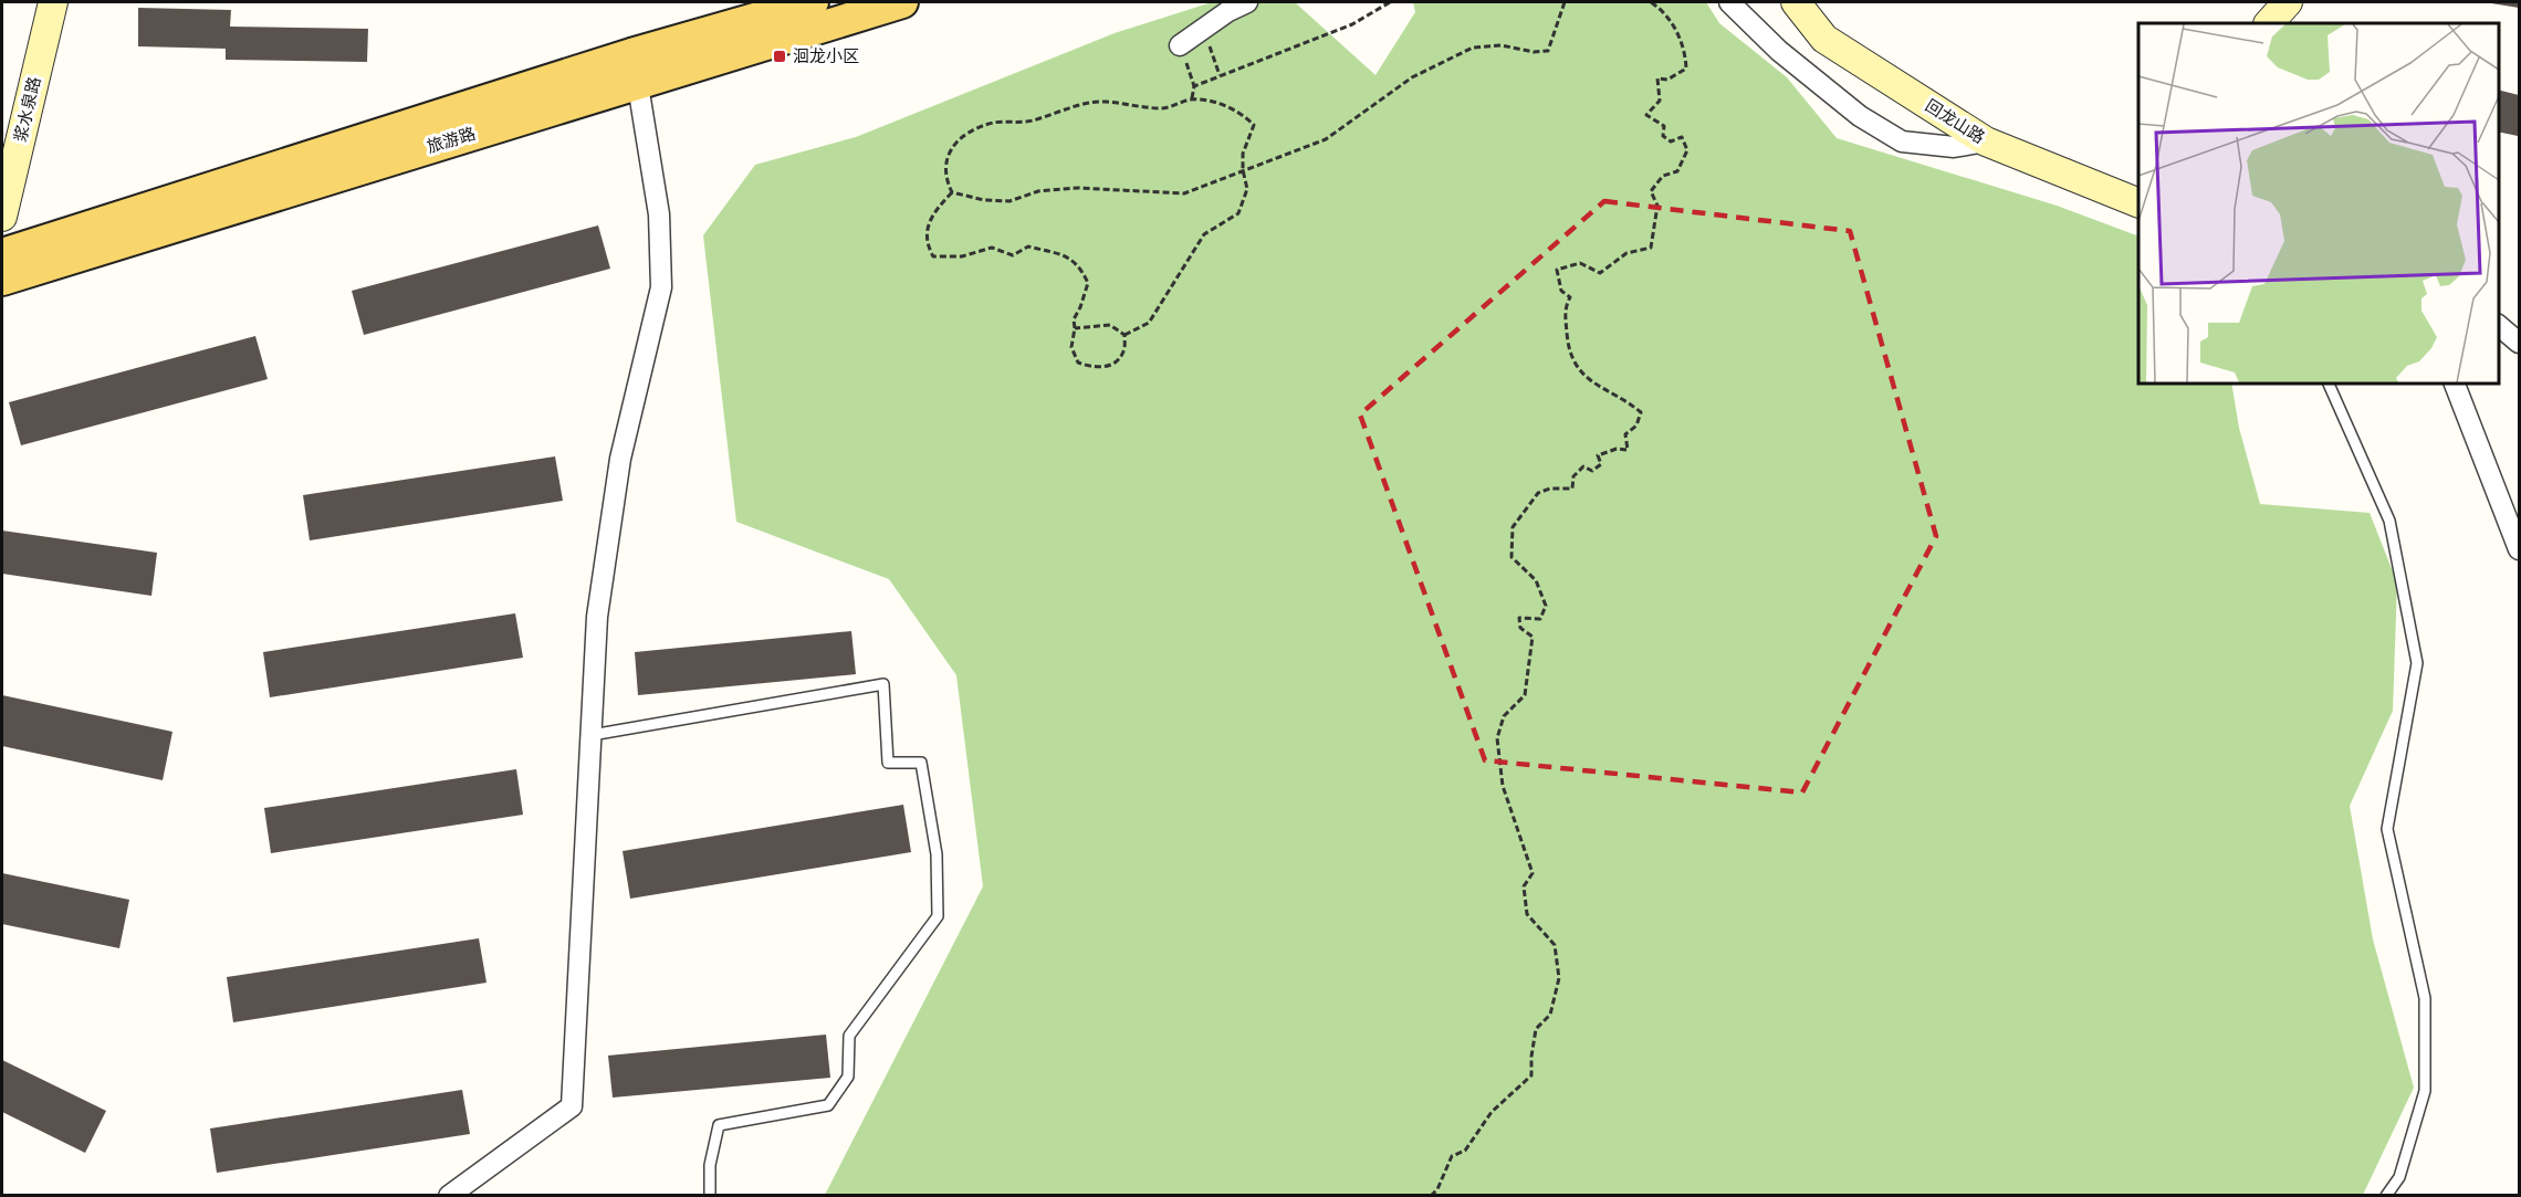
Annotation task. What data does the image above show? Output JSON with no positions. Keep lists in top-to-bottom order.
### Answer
{
  "streets": {
    "main road": ["旅游路"],
    "street": ["浆水泉路", "回龙山路"]
  },
  "places": {
    "transit": ["洄龙小区"]
  }
}
